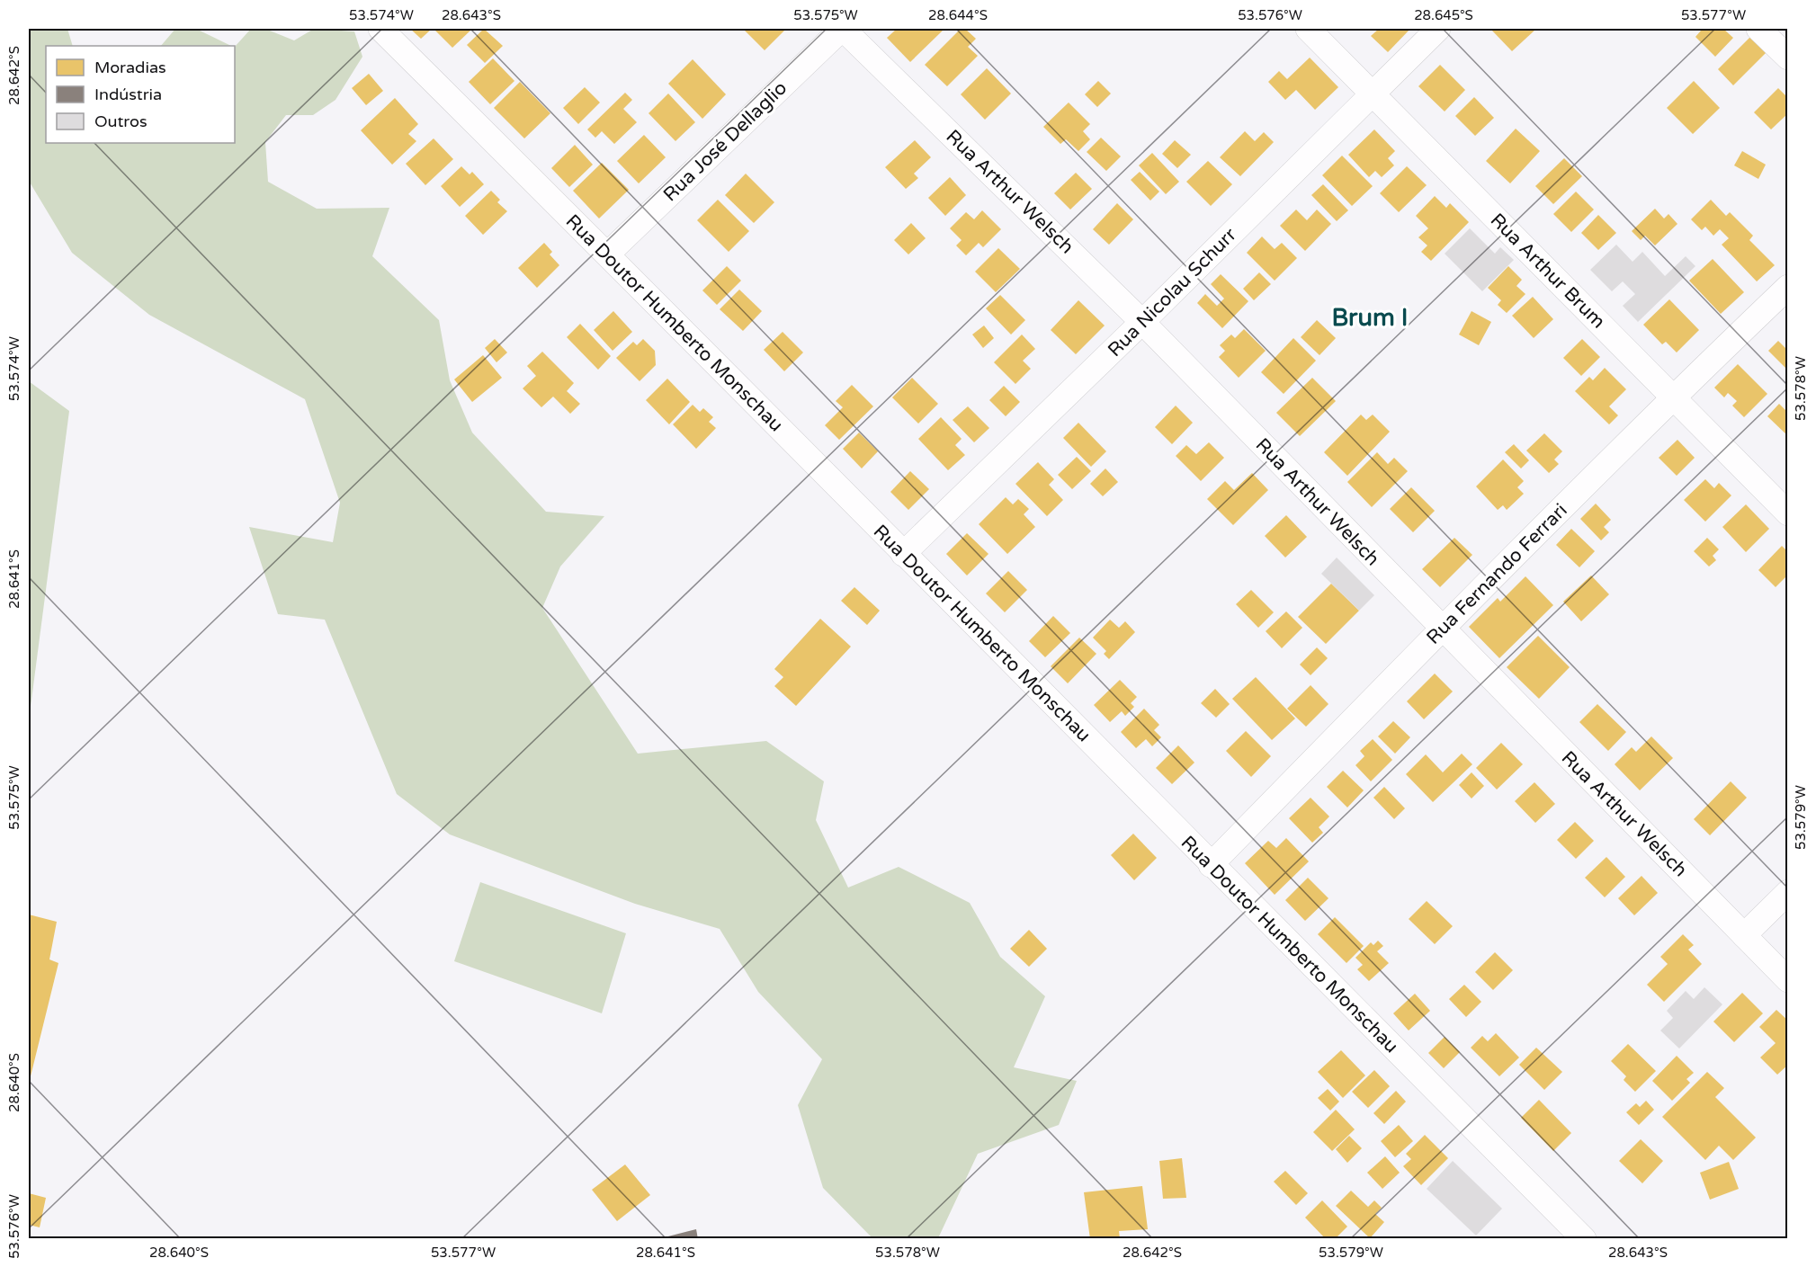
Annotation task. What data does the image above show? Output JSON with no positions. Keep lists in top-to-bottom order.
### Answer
{
  "streets": {
    "street": [
      "Rua José Dellaglio",
      "Rua Arthur Welsch",
      "Rua Arthur Brum",
      "Rua Nicolau Schurr",
      "Rua Doutor Humberto Monschau",
      "Rua Fernando Ferrari"
    ]
  },
  "crossings": [
    ["Rua José Dellaglio", "Rua Arthur Welsch"],
    ["Rua José Dellaglio", "Rua Doutor Humberto Monschau"],
    ["Rua Arthur Welsch", "Rua Nicolau Schurr"],
    ["Rua Arthur Welsch", "Rua Fernando Ferrari"],
    ["Rua Arthur Brum", "Rua Nicolau Schurr"],
    ["Rua Arthur Brum", "Rua Fernando Ferrari"],
    ["Rua Nicolau Schurr", "Rua Doutor Humberto Monschau"],
    ["Rua Doutor Humberto Monschau", "Rua Fernando Ferrari"]
  ],
  "districts": ["Brum I"],
  "legend": ["Moradias", "Indústria", "Outros"],
  "coordinates": [
    "53.574°W",
    "28.643°S",
    "53.575°W",
    "28.644°S",
    "53.576°W",
    "28.645°S",
    "53.577°W",
    "28.642°S",
    "53.578°W",
    "28.641°S",
    "53.579°W",
    "28.640°S"
  ]
}
